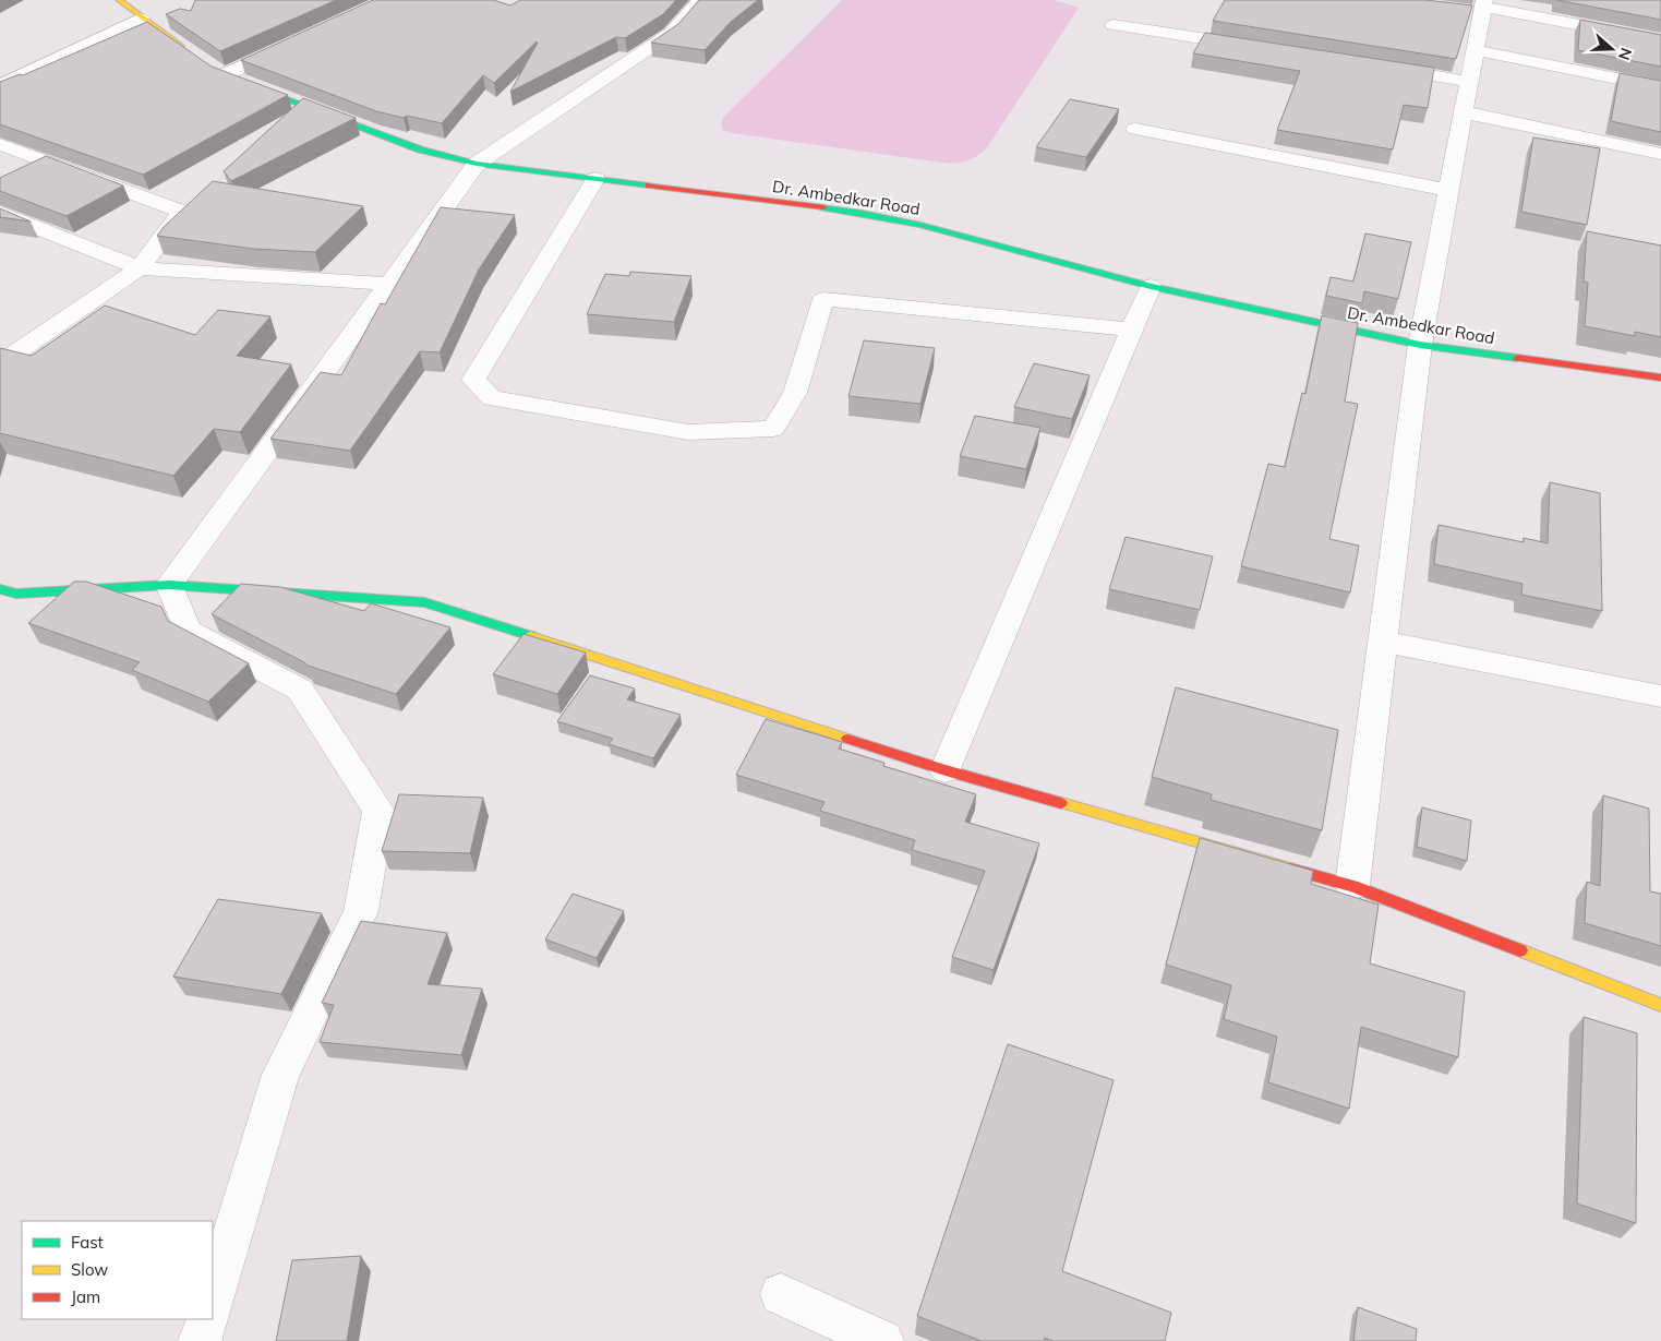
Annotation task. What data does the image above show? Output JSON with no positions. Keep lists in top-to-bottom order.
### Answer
{
  "streets": {
    "street": ["Dr. Ambedkar Road"]
  },
  "legend": ["Fast", "Slow", "Jam"],
  "north": "right"
}
